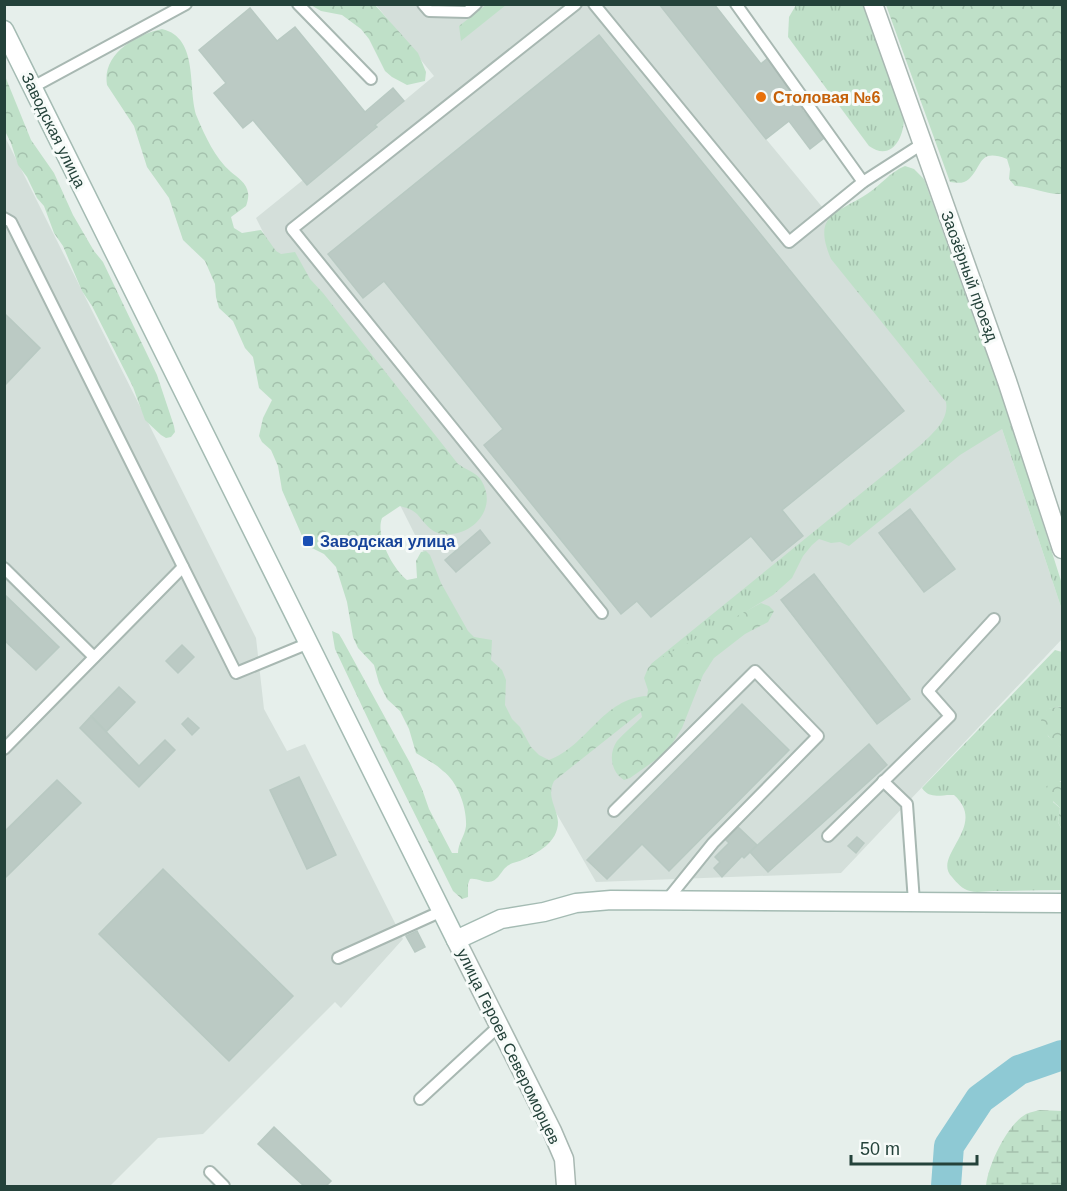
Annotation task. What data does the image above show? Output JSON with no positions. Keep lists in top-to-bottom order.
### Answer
{
  "streets": {
    "street": ["Заводская улица", "Заозёрный проезд", "улица Героев Североморцев"]
  },
  "crossings": [
    ["Заводская улица", "улица Героев Североморцев"]
  ],
  "places": {
    "other": ["Столовая №6"],
    "transit": ["Заводская улица"]
  },
  "scale_bar": "50 m"
}
